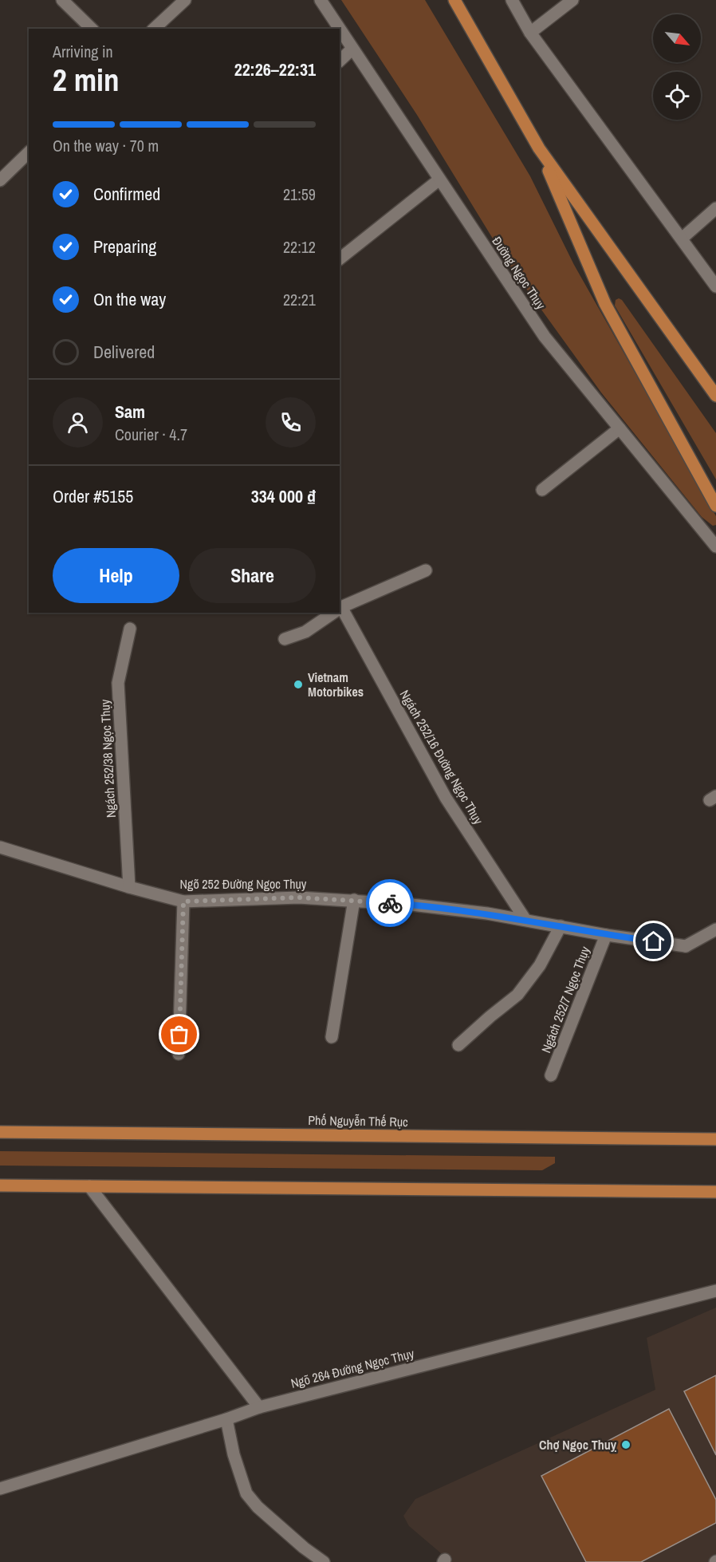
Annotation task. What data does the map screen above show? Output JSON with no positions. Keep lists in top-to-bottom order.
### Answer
{
  "streets": {
    "main road": ["Phố Nguyễn Thế Rục"],
    "street": [
      "Đường Ngọc Thụy",
      "Ngách 252/16 Đường Ngọc Thụy",
      "Ngách 252/38 Ngọc Thụy",
      "Ngõ 252 Đường Ngọc Thụy",
      "Ngách 252/7 Ngọc Thụy",
      "Ngõ 264 Đường Ngọc Thụy"
    ]
  },
  "crossings": [
    ["Ngách 252/16 Đường Ngọc Thụy", "Ngõ 252 Đường Ngọc Thụy"],
    ["Ngách 252/38 Ngọc Thụy", "Ngõ 252 Đường Ngọc Thụy"],
    ["Ngõ 252 Đường Ngọc Thụy", "Ngách 252/7 Ngọc Thụy"]
  ],
  "places": ["Vietnam Motorbikes", "Chợ Ngọc Thuỵ"],
  "north": "bottom right",
  "page": {
    "heading": ["2 min", "Arriving in", "22:26–22:31"],
    "panel": [
      "Sam",
      "Courier · 4.7",
      "Order #5155",
      "334 000 ₫"
    ],
    "bar": "On the way · 70 m",
    "list": [
      ["Confirmed", "21:59"],
      ["Preparing", "22:12"],
      ["On the way", "22:21"],
      "Delivered"
    ],
    "buttons": ["Help", "Share"]
  }
}
